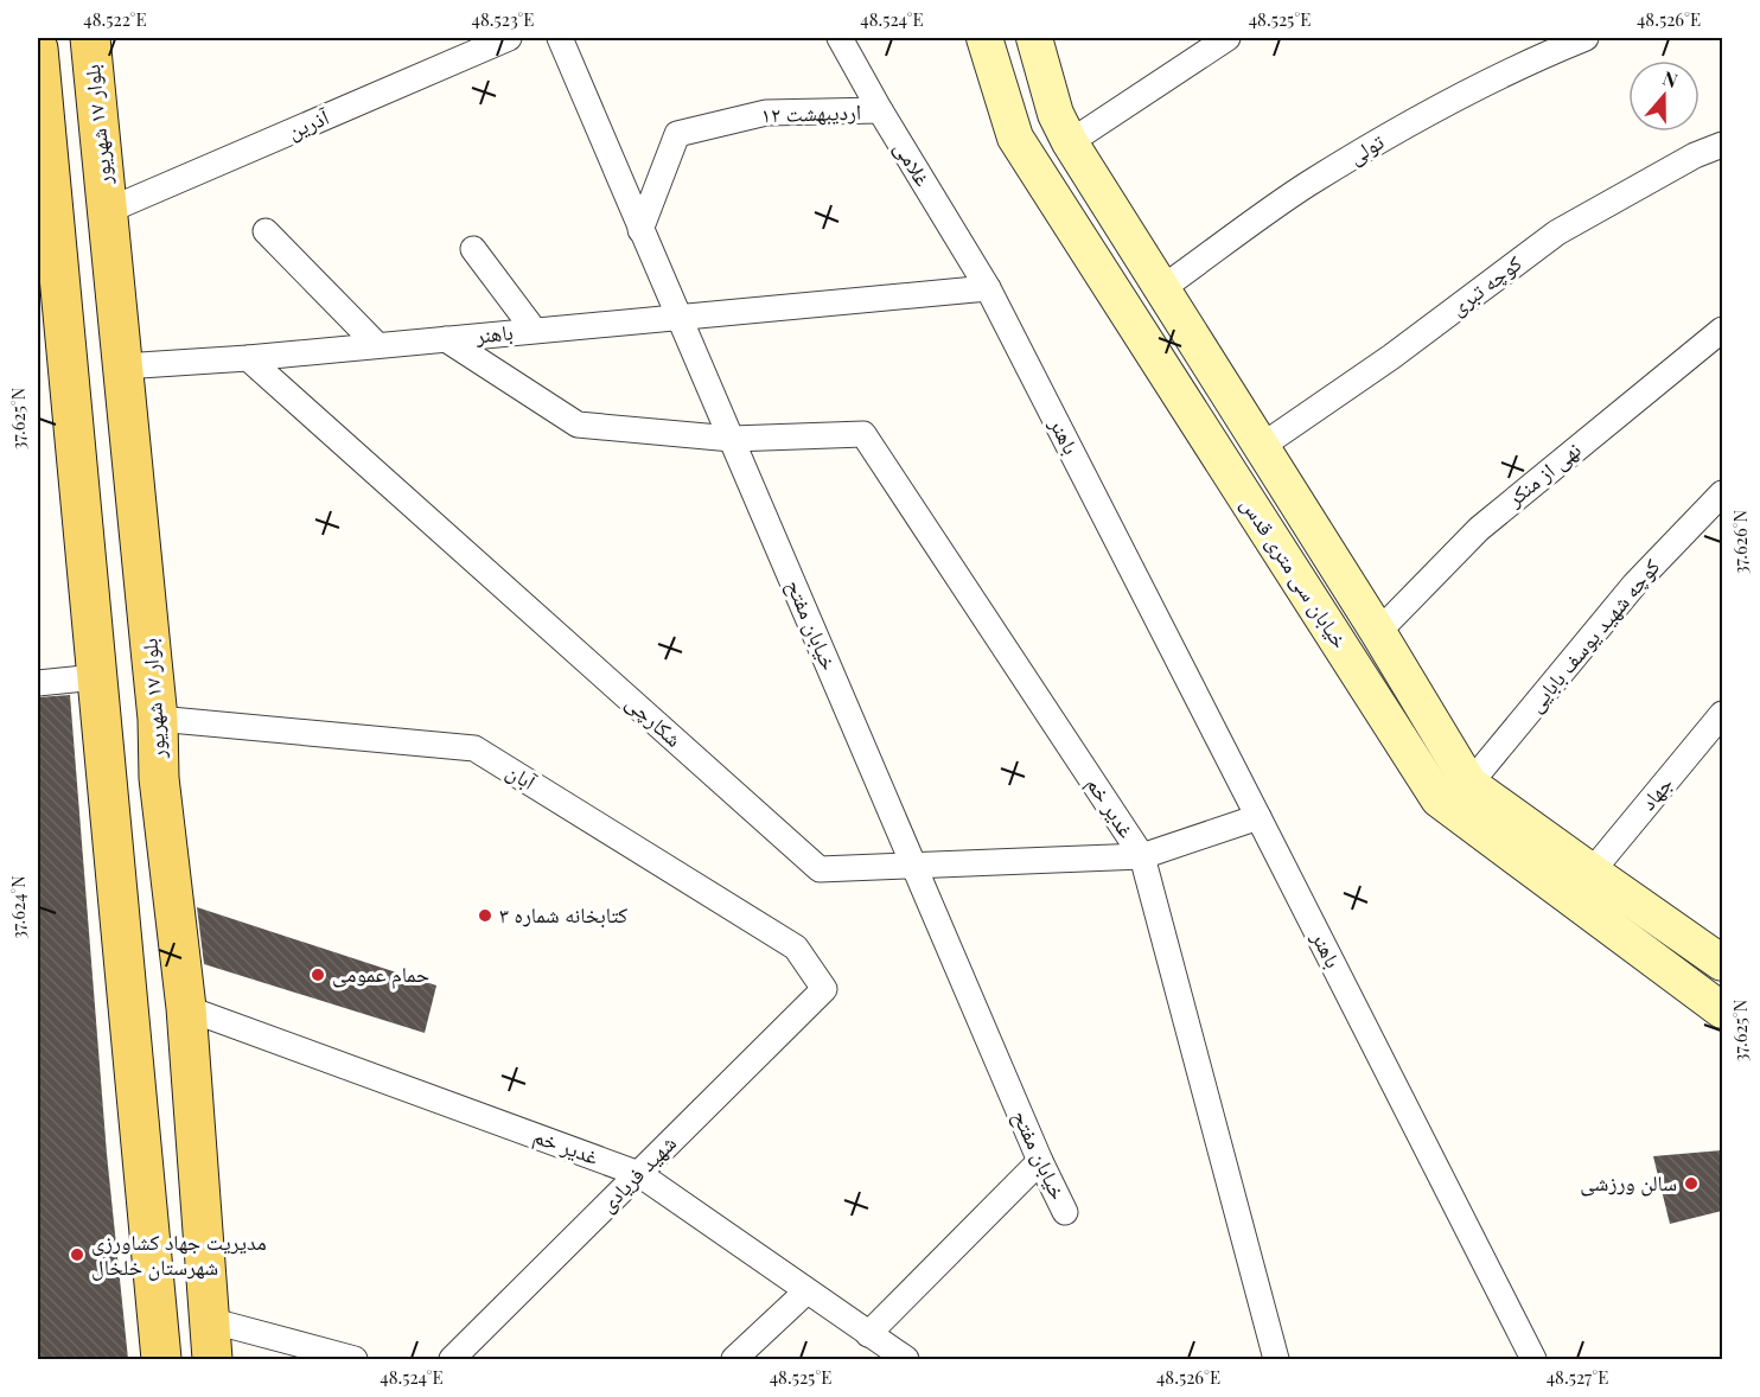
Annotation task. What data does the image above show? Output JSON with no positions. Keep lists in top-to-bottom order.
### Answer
{
  "streets": {
    "main road": ["بلوار ١٧ شهریور", "خیابان سی متری قدس"],
    "street": [
      "۱۲ اردیبهشت",
      "آذرین",
      "تولی",
      "غلامی",
      "کوچه تبری",
      "باهنر",
      "نهی از منکر",
      "خیابان مفتح",
      "کوچه شهید یوسف بابایی",
      "شکارچی",
      "آبان",
      "جهاد",
      "غدیر خم",
      "شهید فریادی"
    ]
  },
  "crossings": [
    ["۱۲ اردیبهشت", "غلامی"],
    ["۱۲ اردیبهشت", "خیابان مفتح"],
    ["بلوار ١٧ شهریور", "آذرین"],
    ["بلوار ١٧ شهریور", "باهنر"],
    ["بلوار ١٧ شهریور", "آبان"],
    ["بلوار ١٧ شهریور", "غدیر خم"],
    ["تولی", "خیابان سی متری قدس"],
    ["غلامی", "باهنر"],
    ["کوچه تبری", "خیابان سی متری قدس"],
    ["باهنر", "خیابان مفتح"],
    ["باهنر", "شکارچی"],
    ["نهی از منکر", "خیابان سی متری قدس"],
    ["خیابان سی متری قدس", "کوچه شهید یوسف بابایی"],
    ["خیابان سی متری قدس", "جهاد"],
    ["خیابان مفتح", "شکارچی"],
    ["خیابان مفتح", "غدیر خم"],
    ["شکارچی", "غدیر خم"],
    ["آبان", "شهید فریادی"],
    ["غدیر خم", "شهید فریادی"]
  ],
  "places": [
    "کتابخانه شماره ۳",
    "حمام عمومی",
    "سالن ورزشی",
    "مدیریت جهاد کشاورزی شهرستان خلخال"
  ],
  "north": "top",
  "coordinates": [
    "48.522°E",
    "48.523°E",
    "48.524°E",
    "48.525°E",
    "48.526°E",
    "37.625°N",
    "37.626°N",
    "37.624°N",
    "48.527°E"
  ]
}
